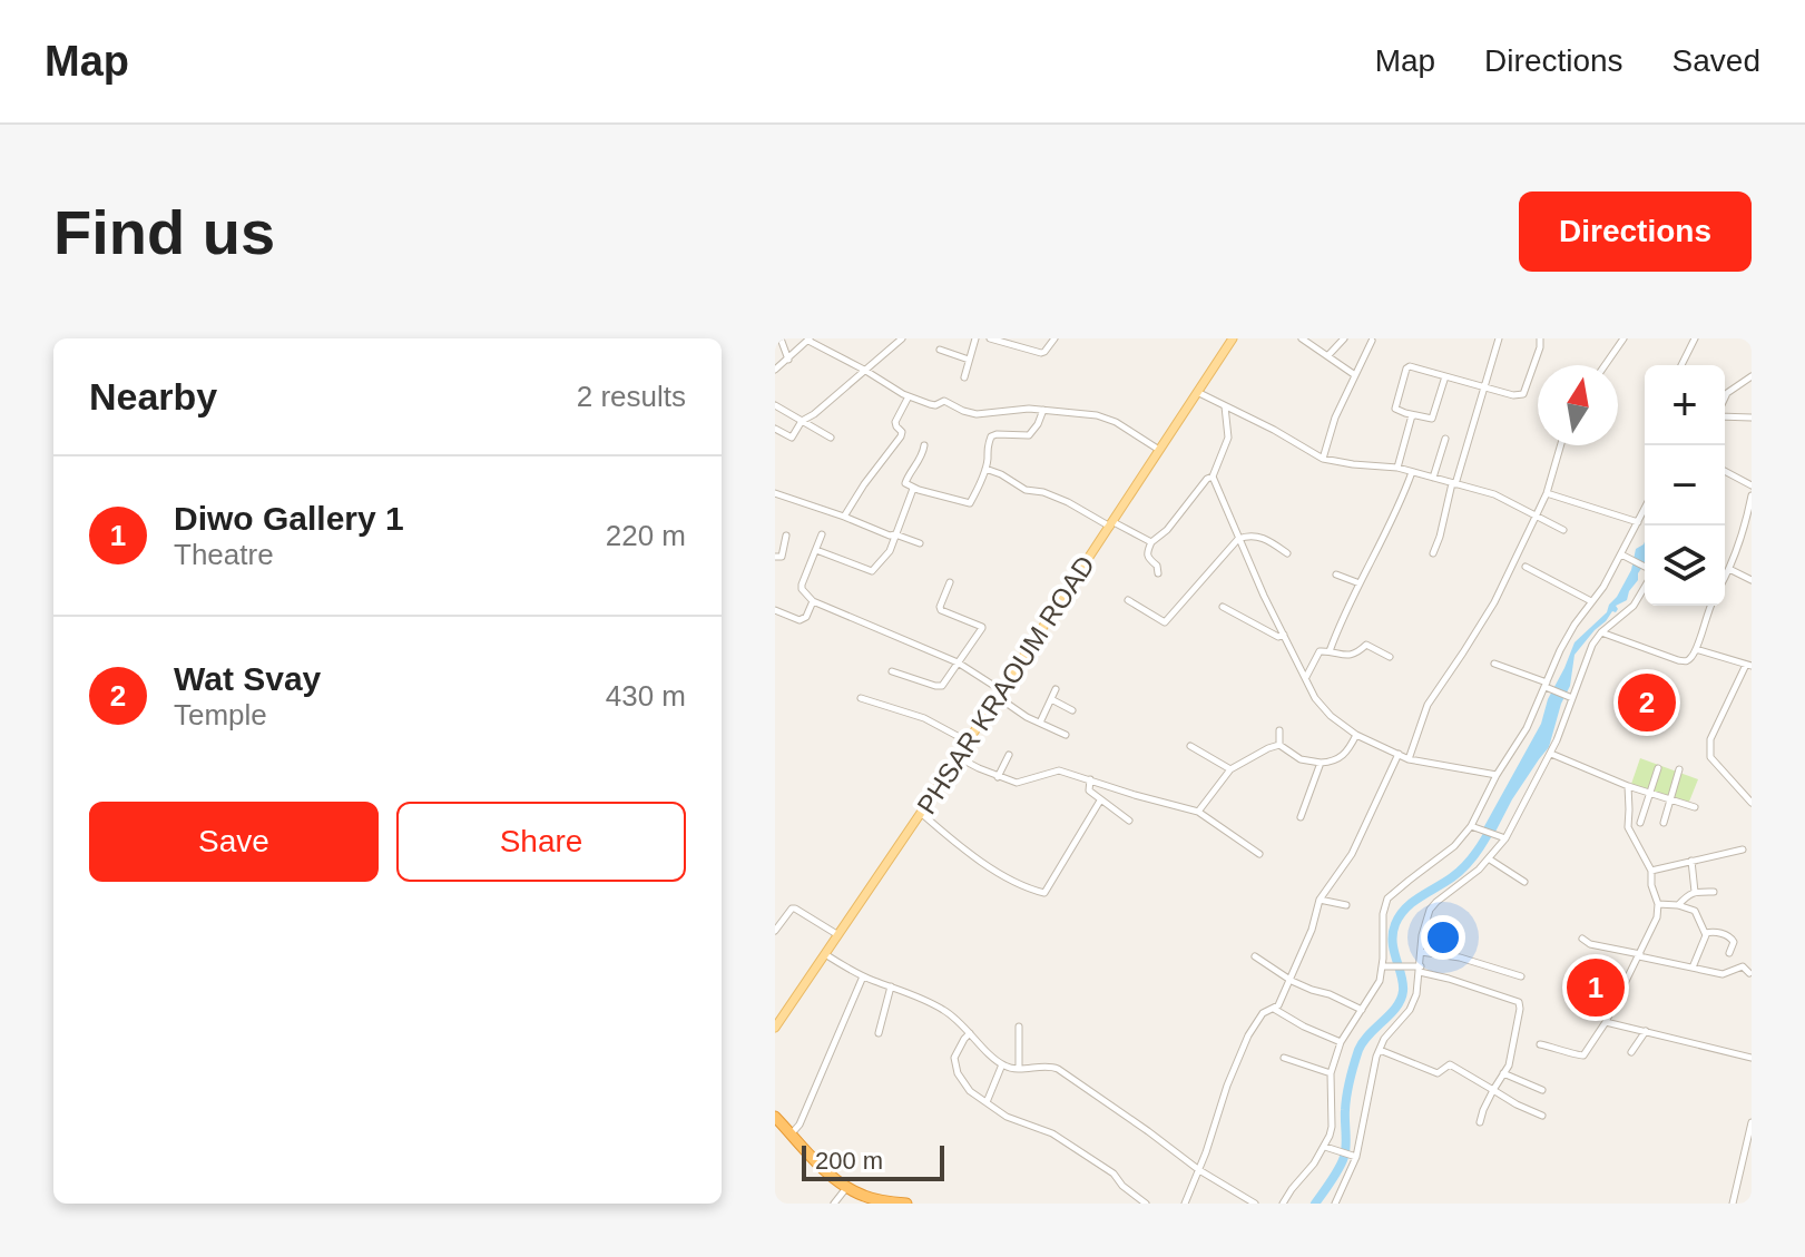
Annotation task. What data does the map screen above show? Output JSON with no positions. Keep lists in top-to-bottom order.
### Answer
{
  "streets": {
    "main road": ["PHSAR KRAOUM ROAD"]
  },
  "scale_bar": "200 m",
  "north": "top",
  "page": {
    "header": "Map",
    "nav": ["Map", "Directions", "Saved"],
    "buttons": [
      "Directions",
      ["Save", "Share"]
    ],
    "title": "Find us",
    "heading": ["Nearby", "2 results"],
    "map_buttons": ["+", "−"],
    "list": [
      {
        "mark": "1",
        "name": "Diwo Gallery 1",
        "note": "Theatre",
        "value": "220 m"
      },
      {
        "mark": "2",
        "name": "Wat Svay",
        "note": "Temple",
        "value": "430 m"
      }
    ],
    "pins": ["2", "1"],
    "scale": "200 m"
  }
}
